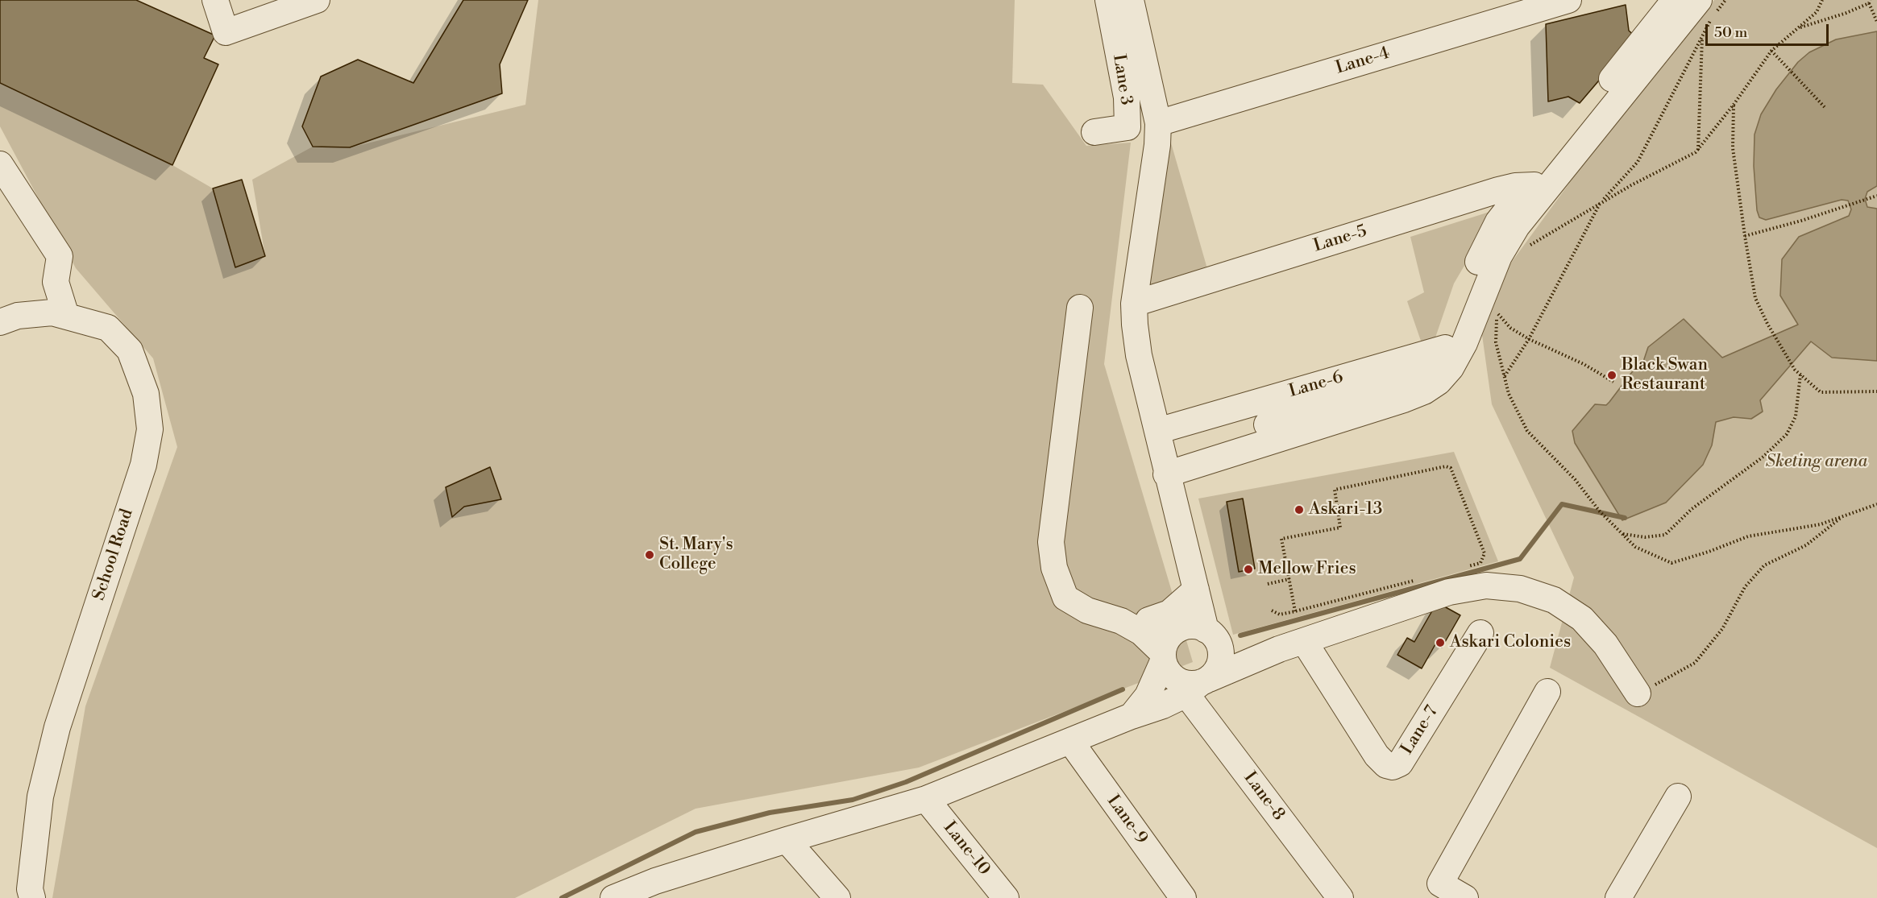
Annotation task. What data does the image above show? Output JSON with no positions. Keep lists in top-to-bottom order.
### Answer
{
  "streets": {
    "street": [
      "Lane-4",
      "Lane 3",
      "Lane-5",
      "Lane-6",
      "School Road",
      "Lane-7",
      "Lane-8",
      "Lane-9",
      "Lane-10"
    ]
  },
  "parks": ["Sketing arena"],
  "places": [
    "Black Swan Restaurant",
    "Askari-13",
    "St. Mary's College",
    "Mellow Fries",
    "Askari Colonies"
  ],
  "scale_bar": "50 m"
}
